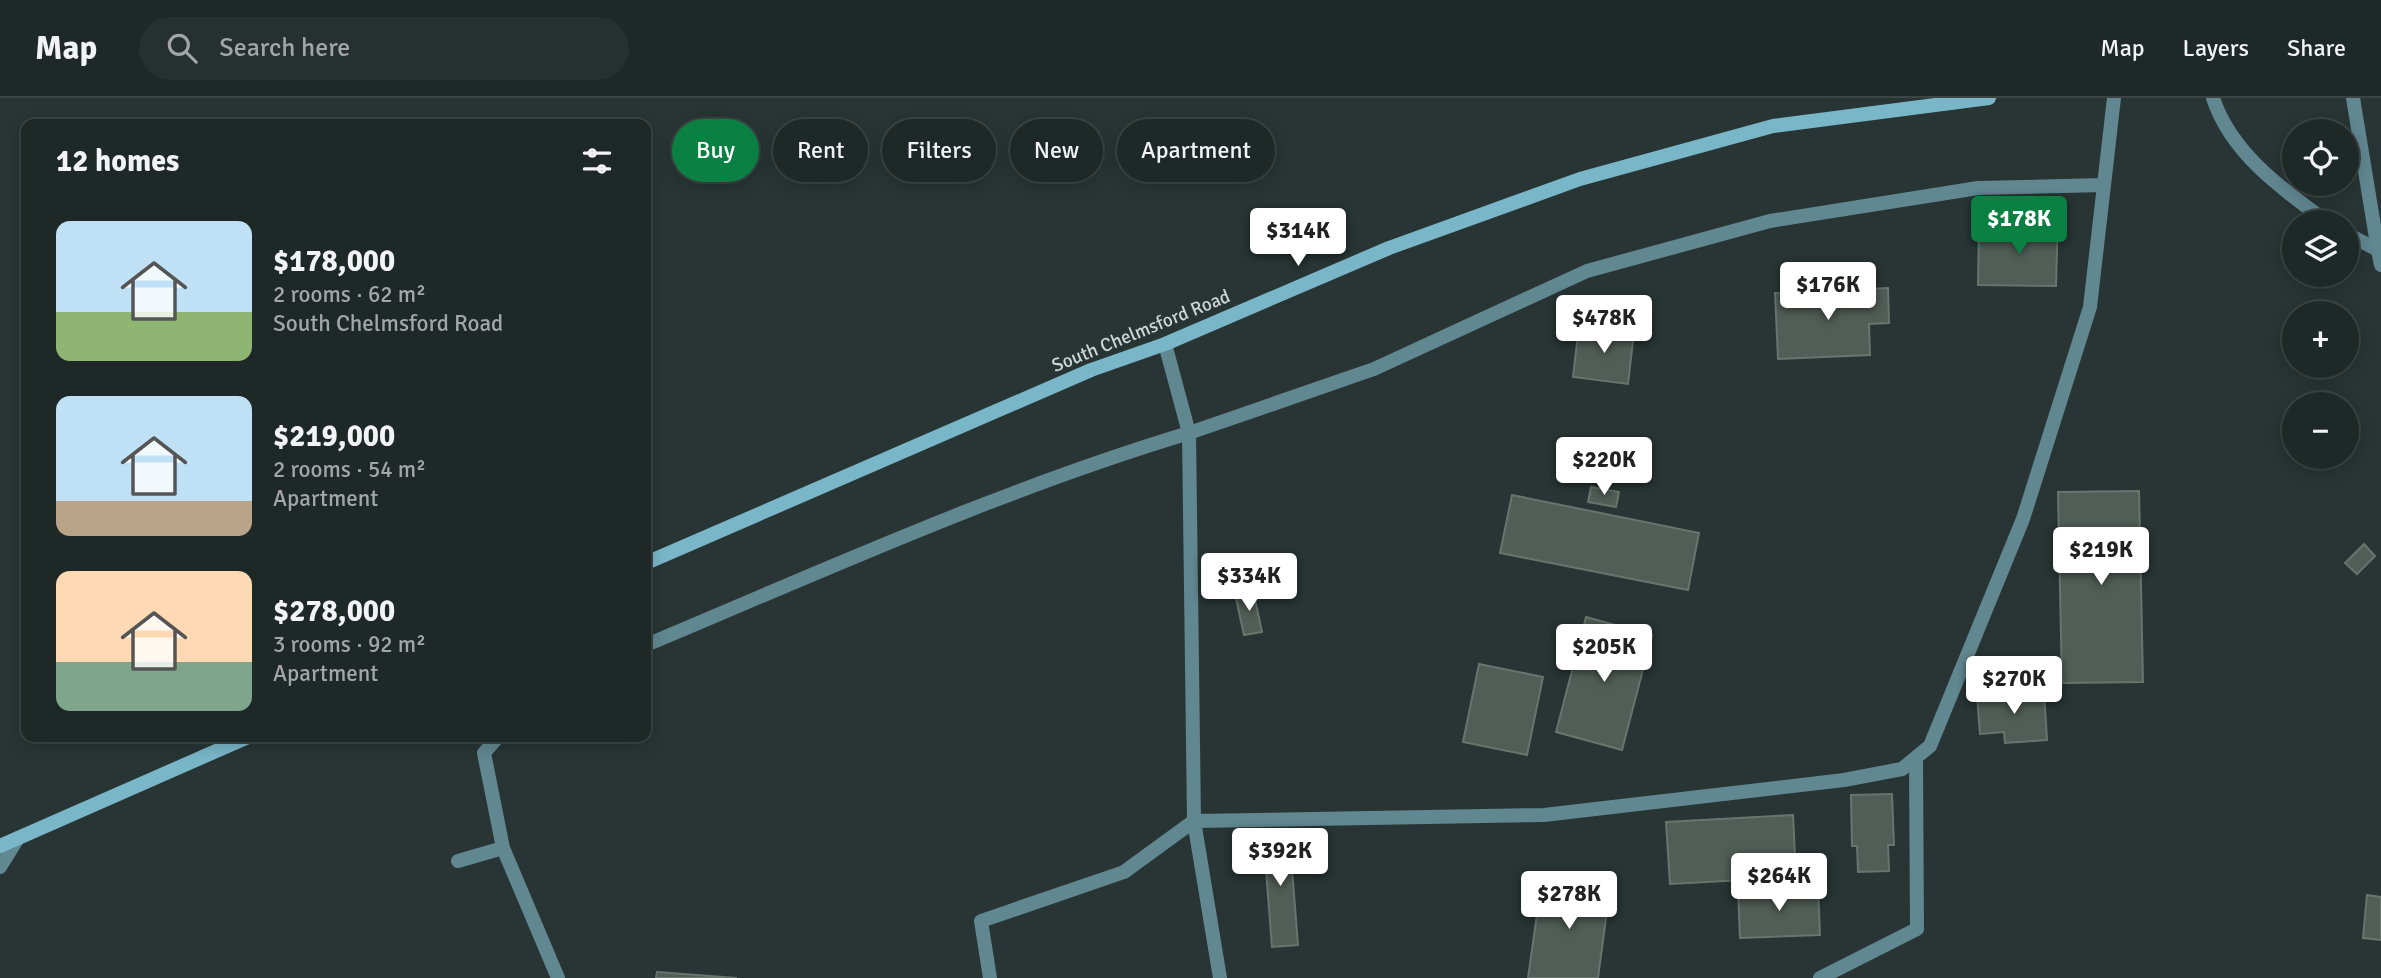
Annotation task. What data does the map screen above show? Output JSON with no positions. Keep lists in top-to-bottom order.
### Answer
{
  "streets": {
    "main road": ["South Chelmsford Road"]
  },
  "page": {
    "header": "Map",
    "search": "Search here",
    "nav": ["Map", "Layers", "Share"],
    "map_buttons": ["+", "−"],
    "chip": [
      "Buy",
      "Rent",
      "Filters",
      "New",
      "Apartment"
    ],
    "heading": "12 homes",
    "price": [
      "$178K",
      "$314K",
      "$176K",
      "$478K",
      "$220K",
      "$219K",
      "$334K",
      "$205K",
      "$270K",
      "$392K",
      "$264K",
      "$278K"
    ],
    "list": [
      {
        "name": "$178,000",
        "note": "2 rooms · 62 m² · South Chelmsford Road"
      },
      {
        "name": "$219,000",
        "note": "2 rooms · 54 m² · Apartment"
      },
      {
        "name": "$278,000",
        "note": "3 rooms · 92 m² · Apartment"
      }
    ]
  }
}
